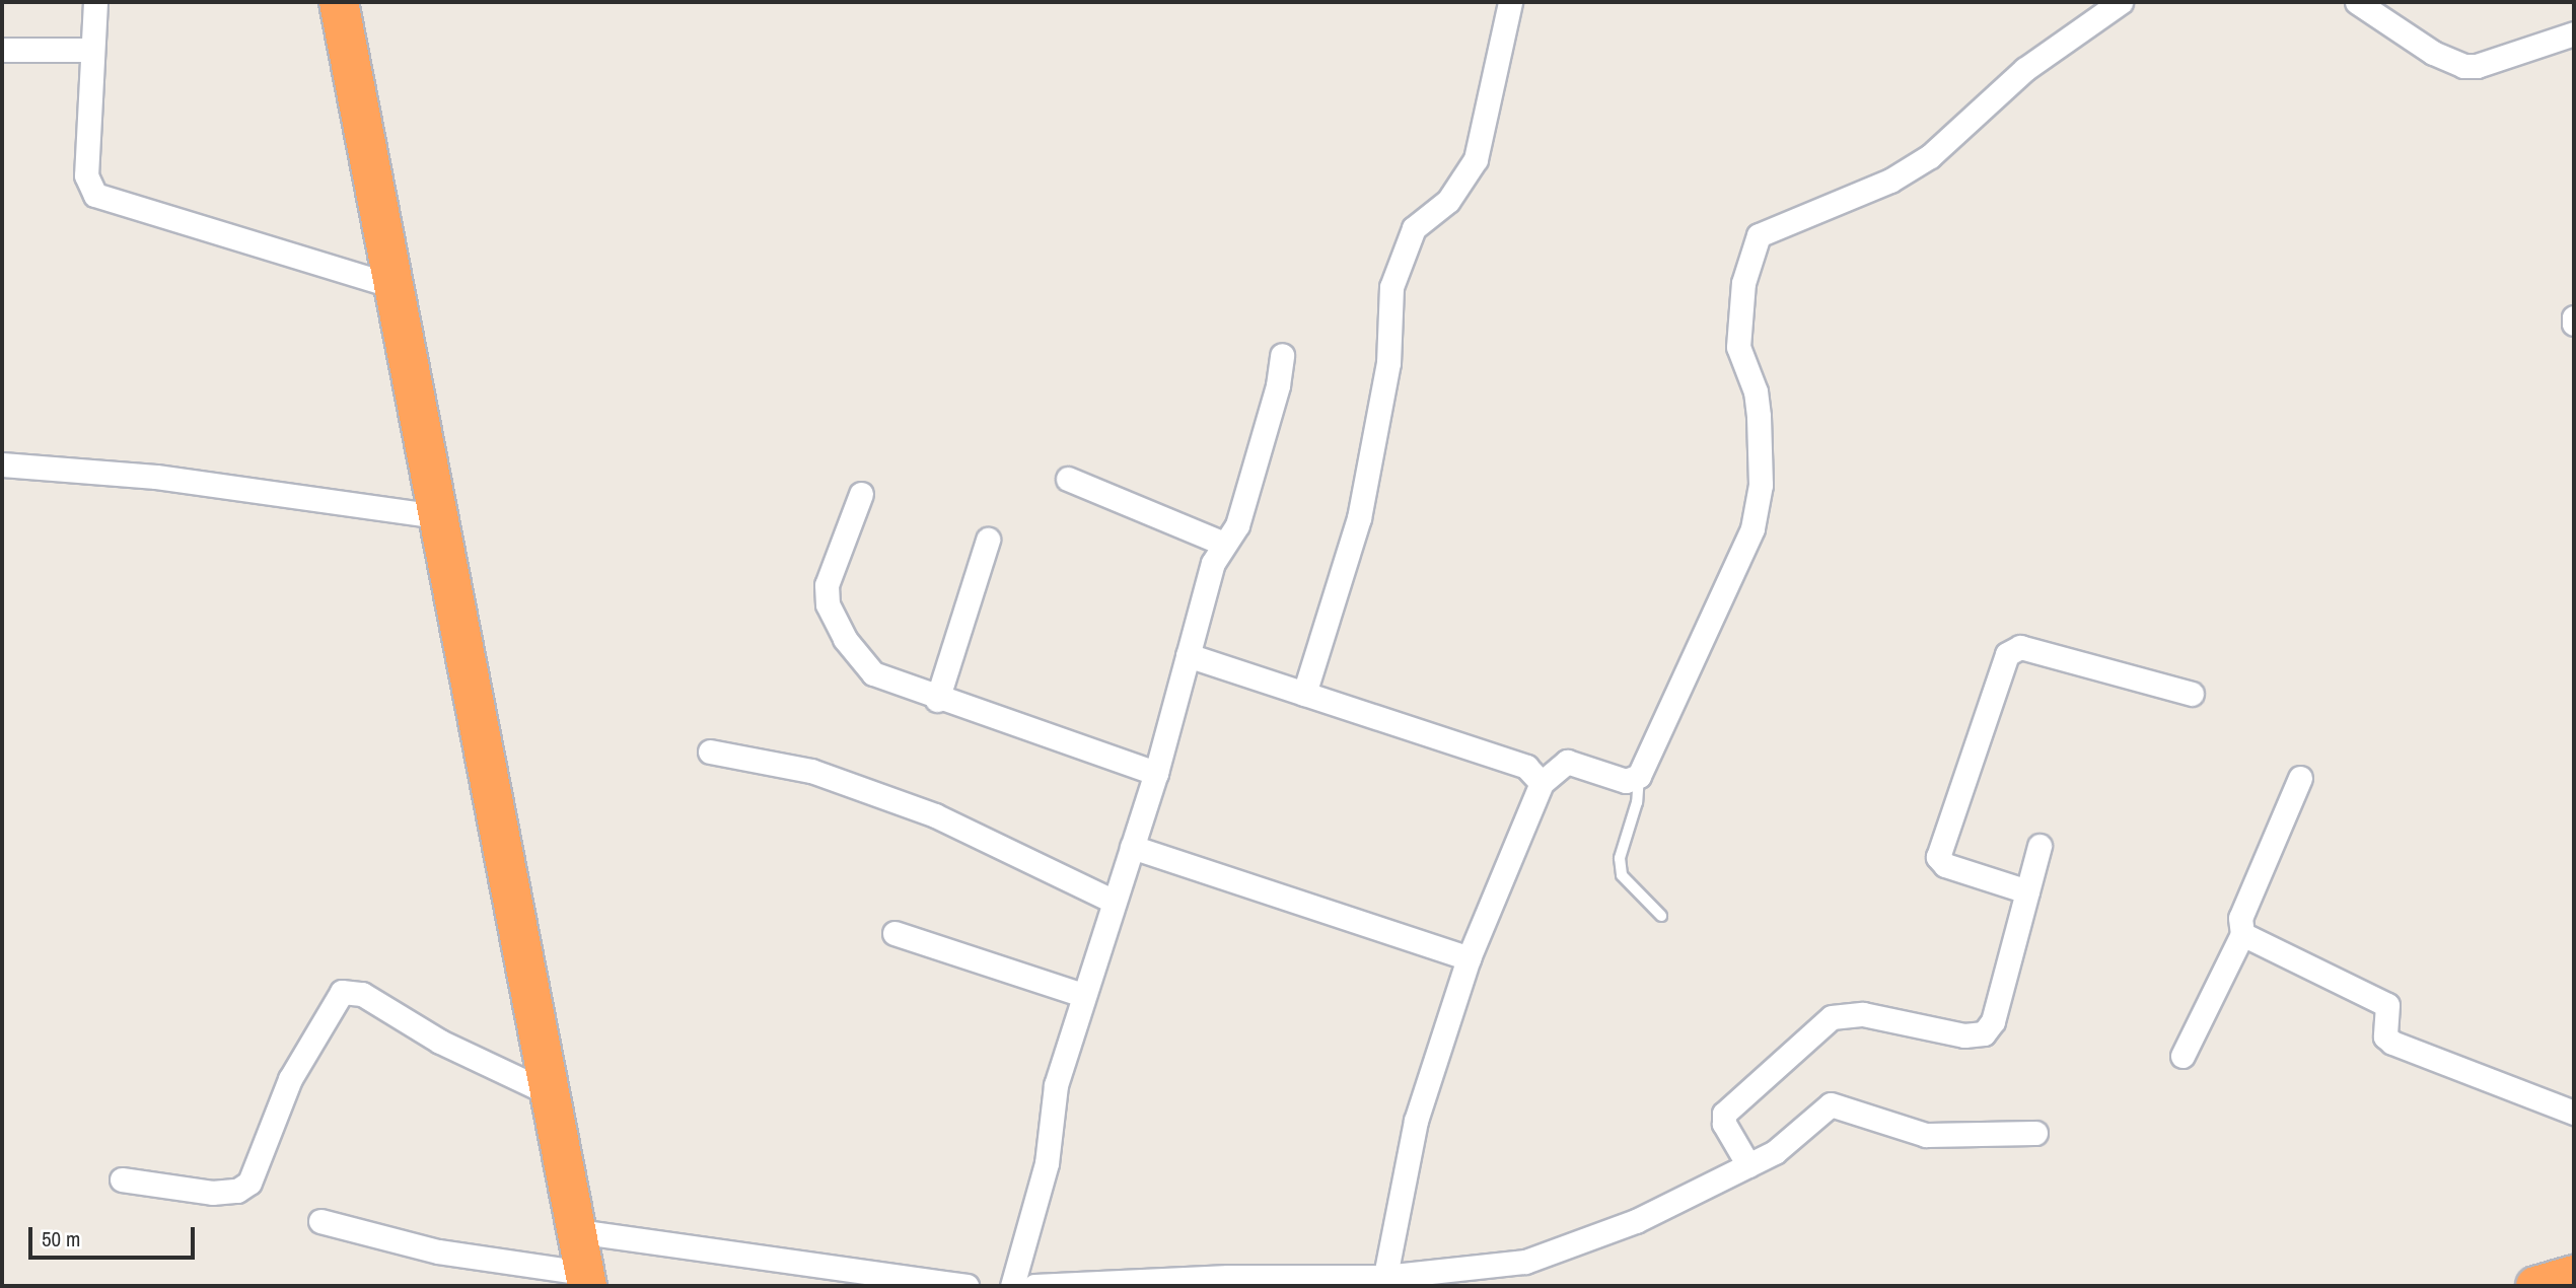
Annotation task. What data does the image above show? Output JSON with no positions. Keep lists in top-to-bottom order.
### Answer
{
  "scale_bar": "50 m"
}
